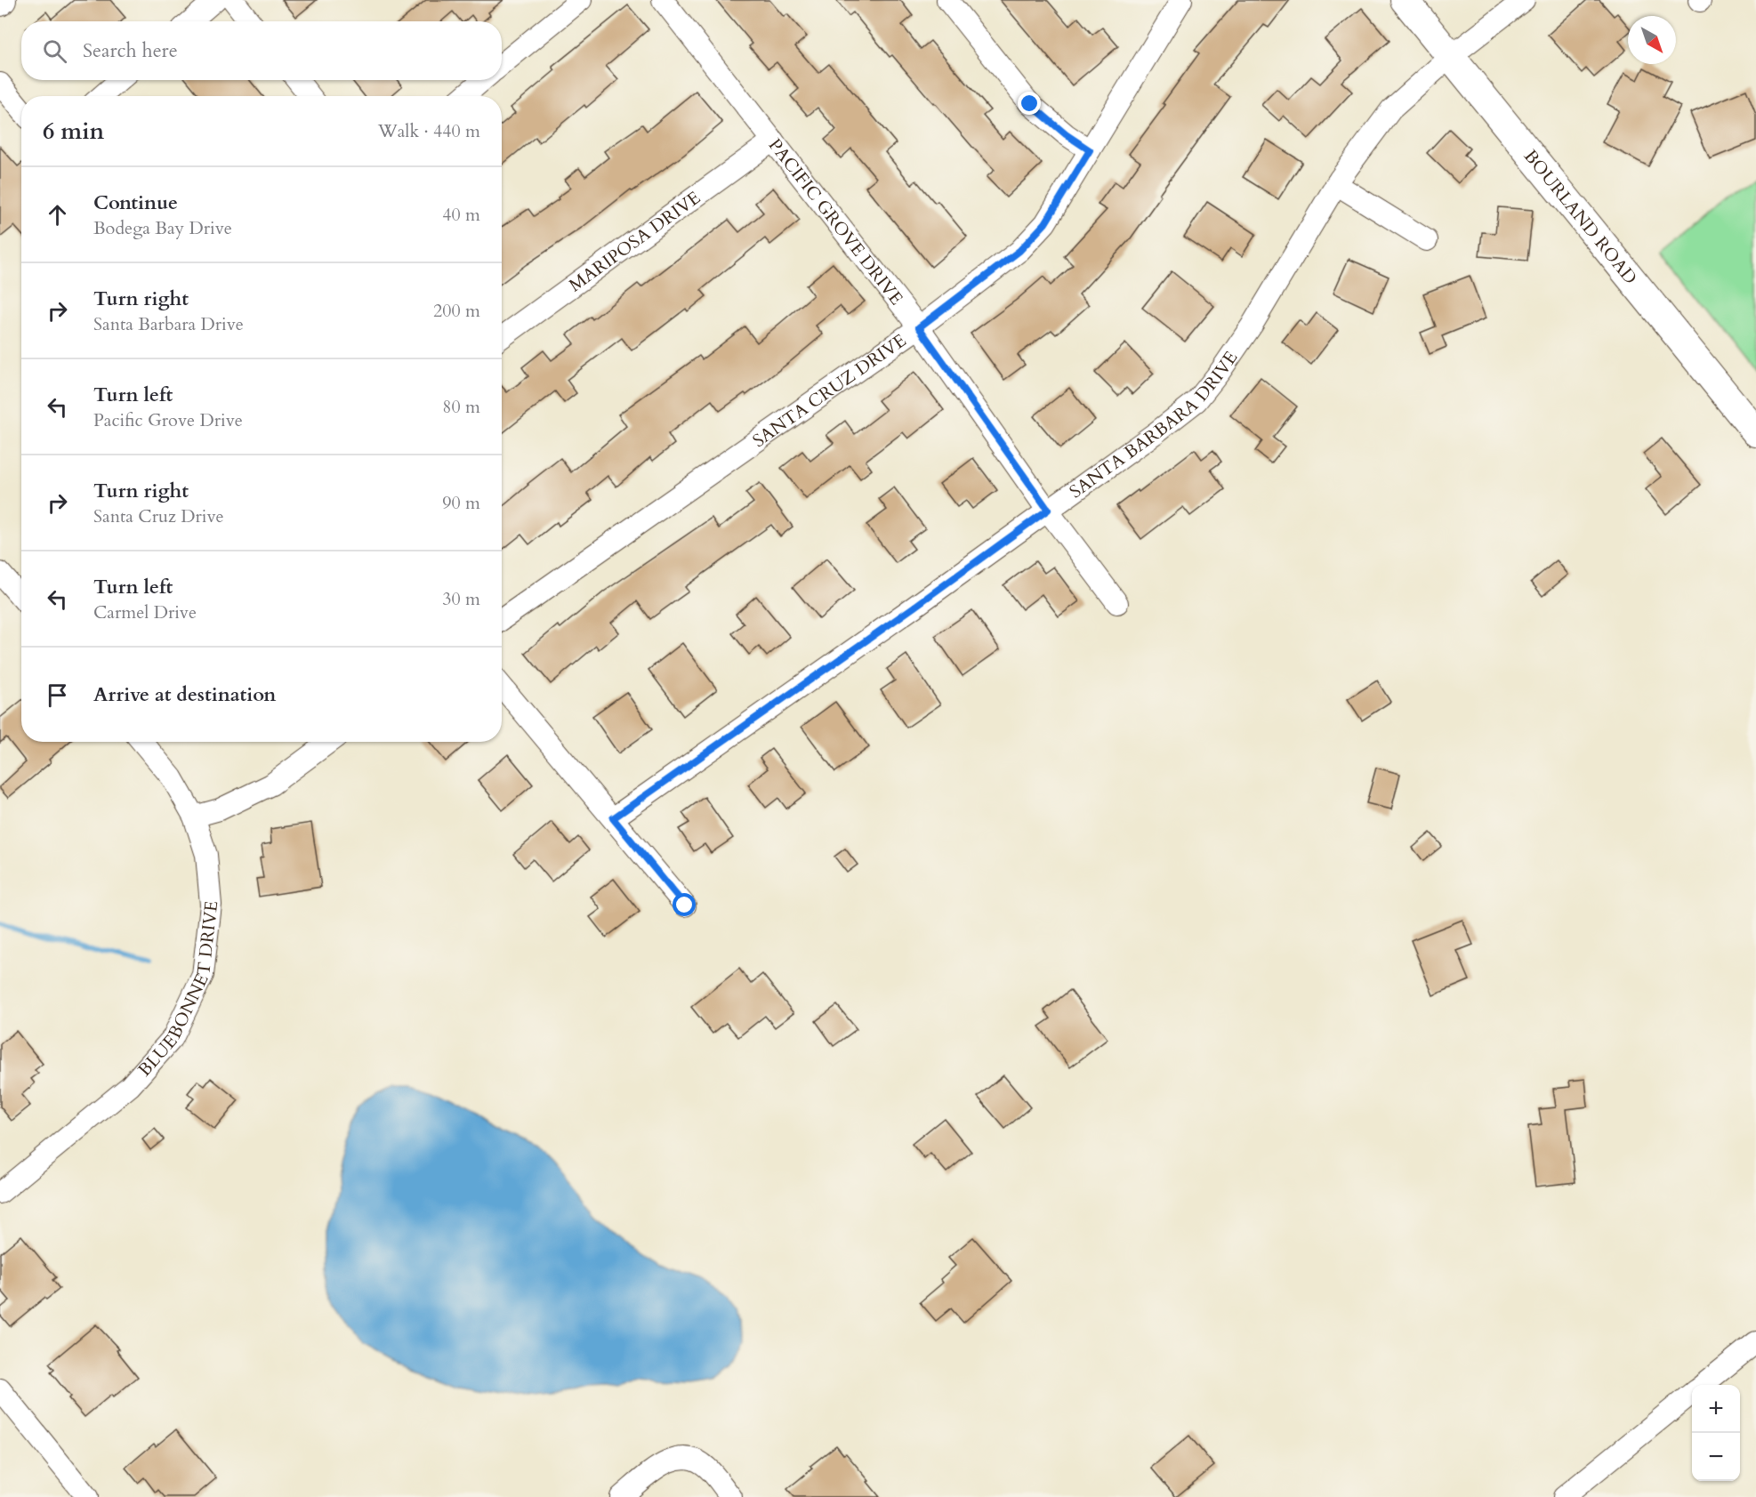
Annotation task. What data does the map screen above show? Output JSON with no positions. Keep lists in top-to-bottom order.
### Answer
{
  "streets": {
    "main road": ["BOURLAND ROAD"],
    "street": [
      "PACIFIC GROVE DRIVE",
      "MARIPOSA DRIVE",
      "SANTA CRUZ DRIVE",
      "SANTA BARBARA DRIVE",
      "BLUEBONNET DRIVE"
    ]
  },
  "crossings": [
    ["BOURLAND ROAD", "SANTA BARBARA DRIVE"],
    ["PACIFIC GROVE DRIVE", "MARIPOSA DRIVE"],
    ["PACIFIC GROVE DRIVE", "SANTA CRUZ DRIVE"],
    ["PACIFIC GROVE DRIVE", "SANTA BARBARA DRIVE"]
  ],
  "north": "bottom right",
  "page": {
    "search": "Search here",
    "heading": ["6 min", "Walk · 440 m"],
    "list": [
      ["Continue", "Bodega Bay Drive", "40 m"],
      ["Turn right", "Santa Barbara Drive", "200 m"],
      ["Turn left", "Pacific Grove Drive", "80 m"],
      ["Turn right", "Santa Cruz Drive", "90 m"],
      ["Turn left", "Carmel Drive", "30 m"],
      "Arrive at destination"
    ],
    "map_buttons": ["+", "−"]
  }
}
